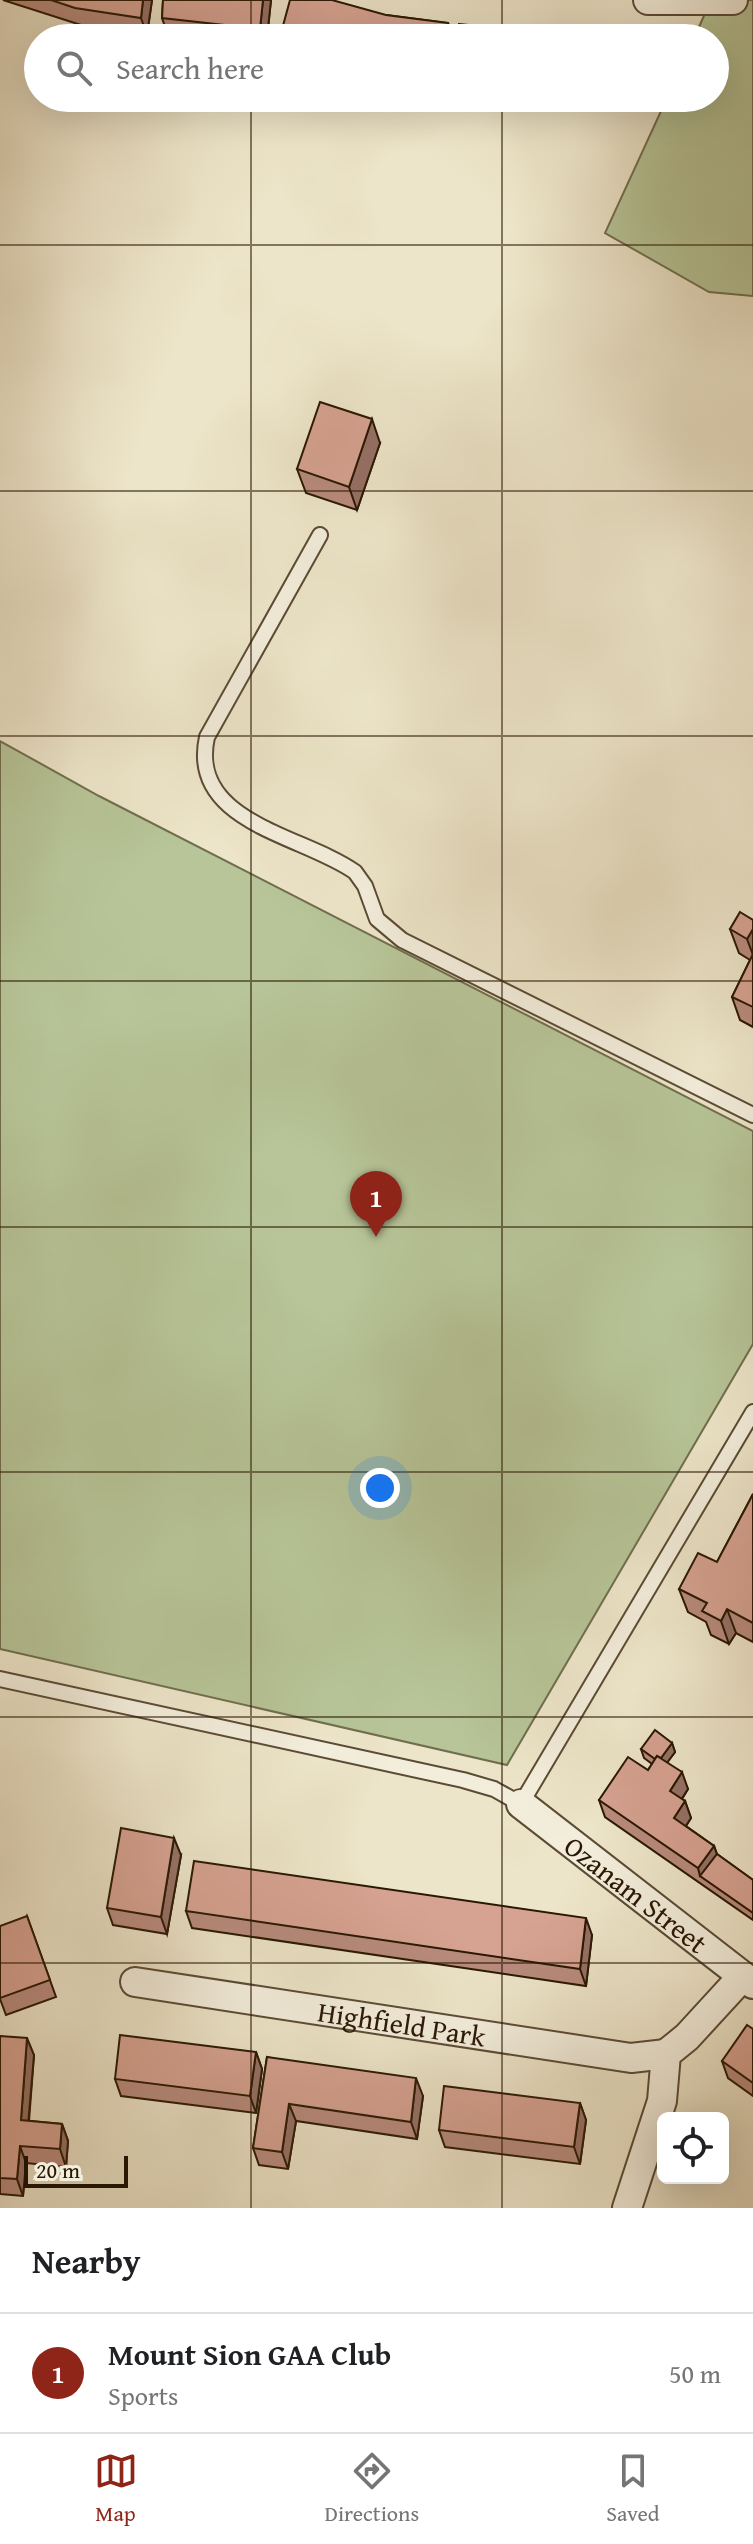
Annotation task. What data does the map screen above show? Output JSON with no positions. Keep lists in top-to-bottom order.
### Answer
{
  "streets": {
    "street": ["Ozanam Street", "Highfield Park"]
  },
  "scale_bar": "20 m",
  "page": {
    "search": "Search here",
    "pins": "1",
    "scale": "20 m",
    "heading": "Nearby",
    "list": [
      {
        "mark": "1",
        "name": "Mount Sion GAA Club",
        "note": "Sports",
        "value": "50 m"
      }
    ],
    "nav": ["Map", "Directions", "Saved"]
  }
}
